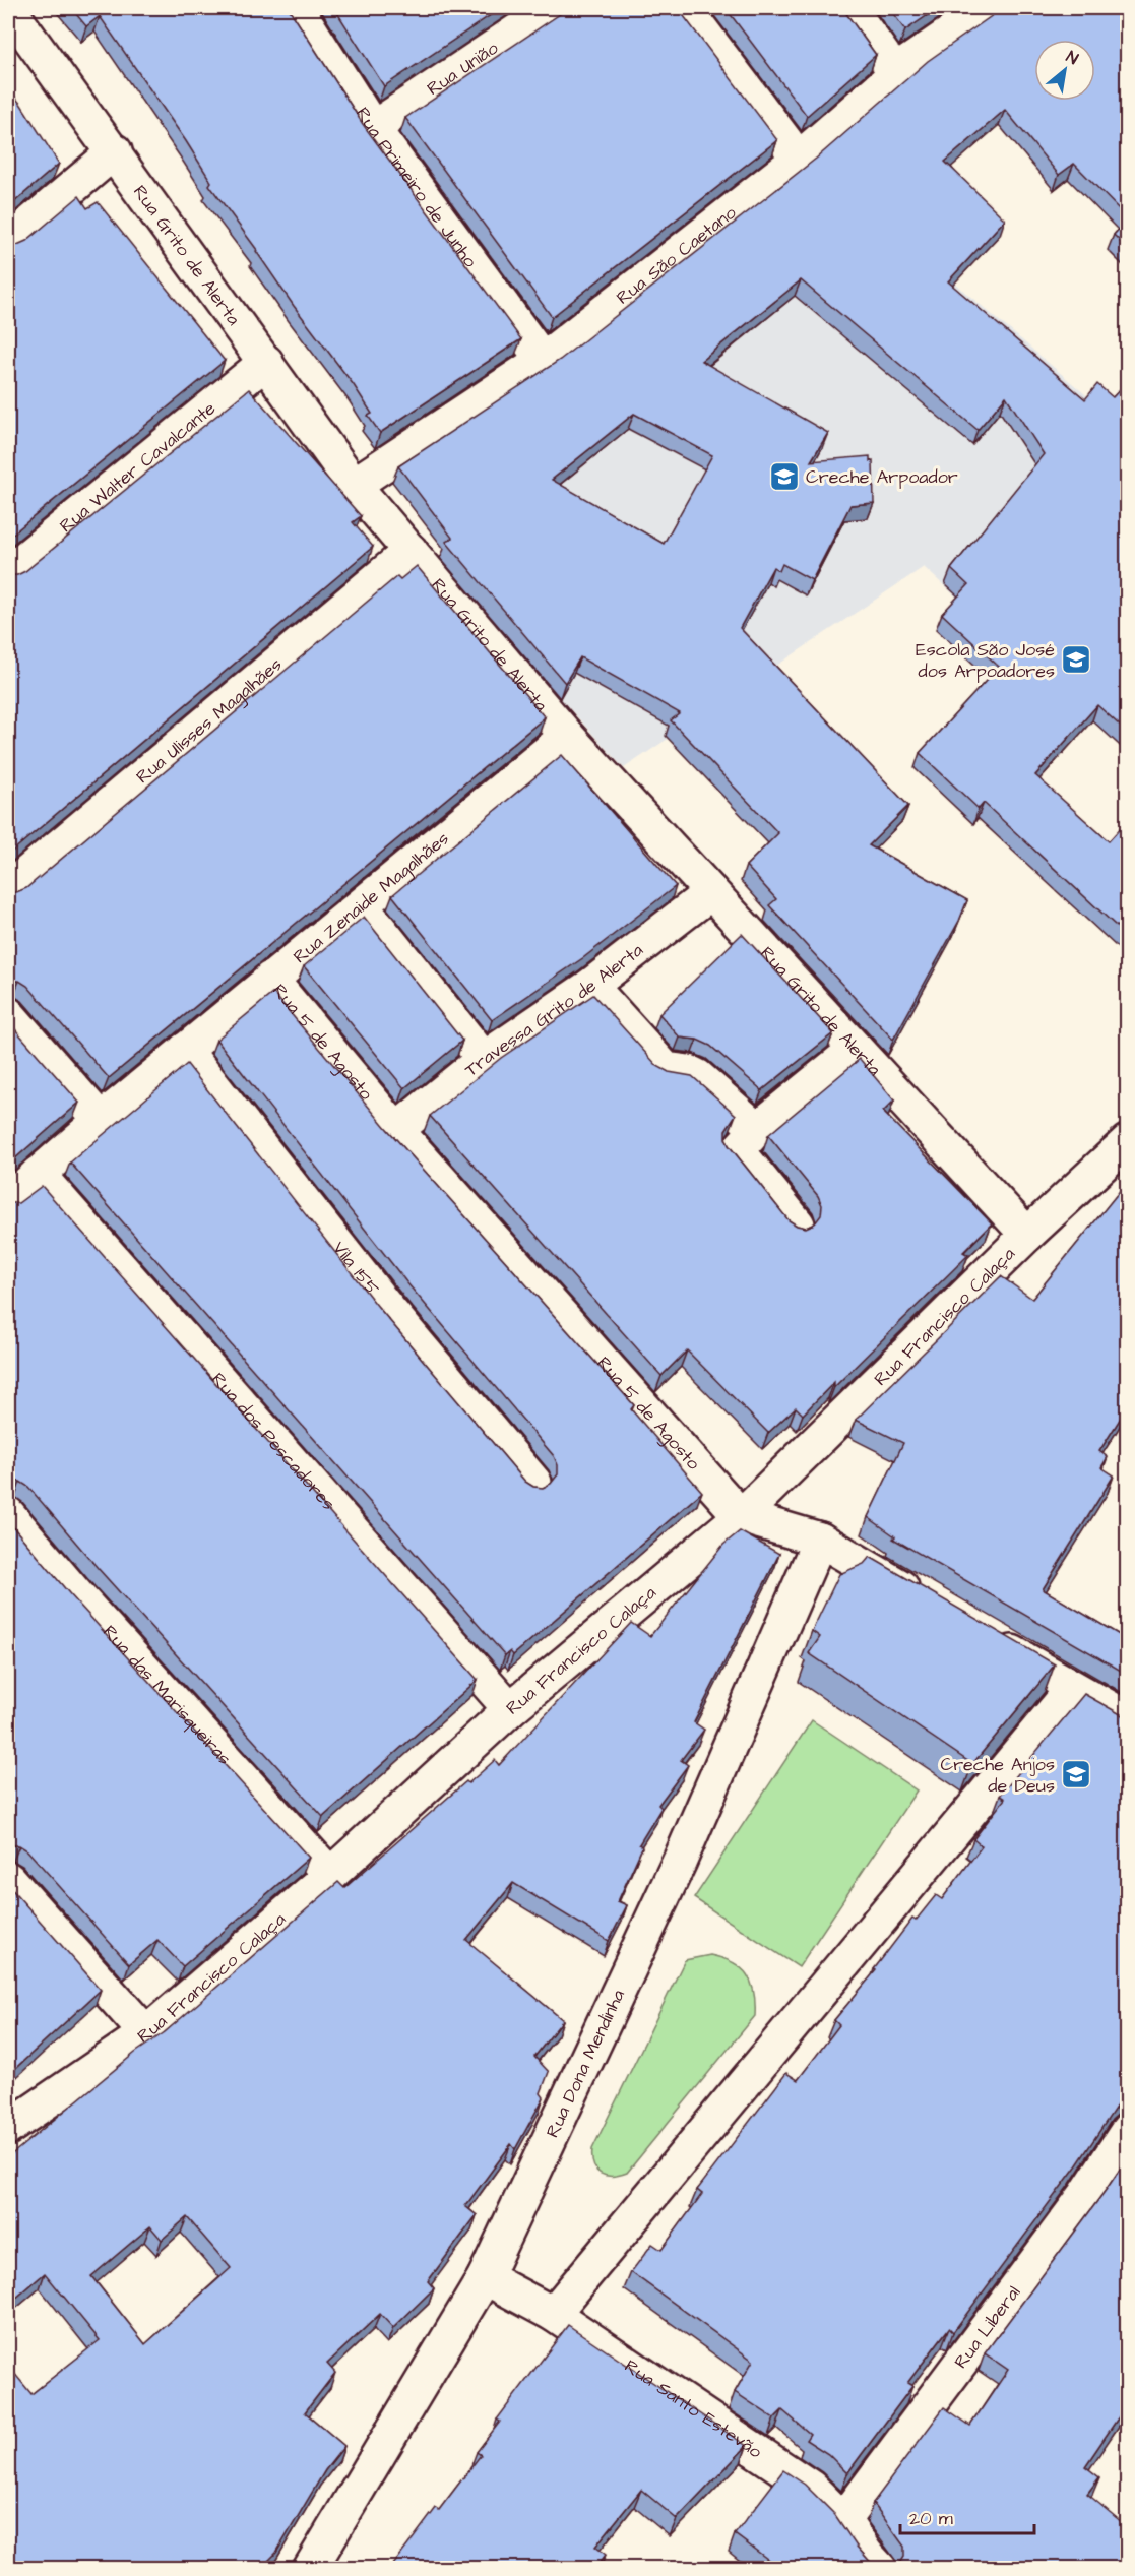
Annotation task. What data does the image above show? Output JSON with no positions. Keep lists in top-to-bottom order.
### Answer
{
  "streets": {
    "street": [
      "Rua União",
      "Rua Primeiro de Junho",
      "Rua Grito de Alerta",
      "Rua São Caetano",
      "Rua Walter Cavalcante",
      "Rua Ulisses Magalhães",
      "Rua Zenaide Magalhães",
      "Travessa Grito de Alerta",
      "Rua 5 de Agosto",
      "Vila 155",
      "Rua Francisco Calaça",
      "Rua dos Pescadores",
      "Rua das Marisqueiras",
      "Rua Dona Mendinha",
      "Rua Liberal",
      "Rua Santo Estevão"
    ]
  },
  "crossings": [
    ["Rua União", "Rua Primeiro de Junho"],
    ["Rua Primeiro de Junho", "Rua São Caetano"],
    ["Rua Grito de Alerta", "Rua São Caetano"],
    ["Rua Grito de Alerta", "Rua Walter Cavalcante"],
    ["Rua Grito de Alerta", "Rua Ulisses Magalhães"],
    ["Rua Grito de Alerta", "Rua Zenaide Magalhães"],
    ["Rua Grito de Alerta", "Travessa Grito de Alerta"],
    ["Rua Grito de Alerta", "Rua Francisco Calaça"],
    ["Rua Zenaide Magalhães", "Rua 5 de Agosto"],
    ["Rua Zenaide Magalhães", "Vila 155"],
    ["Rua Zenaide Magalhães", "Rua dos Pescadores"],
    ["Travessa Grito de Alerta", "Rua 5 de Agosto"],
    ["Rua 5 de Agosto", "Rua Francisco Calaça"],
    ["Rua Francisco Calaça", "Rua dos Pescadores"],
    ["Rua Francisco Calaça", "Rua das Marisqueiras"],
    ["Rua Dona Mendinha", "Rua Santo Estevão"],
    ["Rua Liberal", "Rua Santo Estevão"]
  ],
  "places": {
    "school or university": ["Creche Arpoador", "Escola São José dos Arpoadores", "Creche Anjos de Deus"]
  },
  "scale_bar": "20 m",
  "north": "top right"
}
